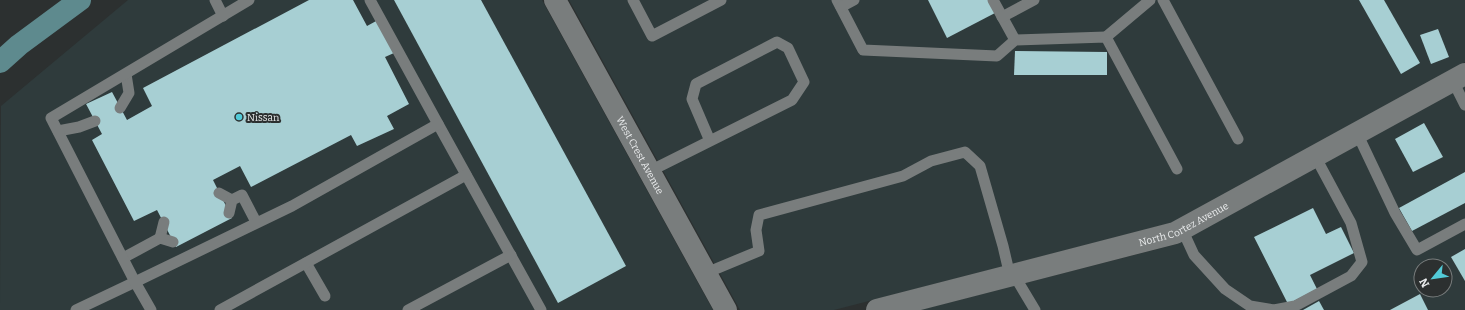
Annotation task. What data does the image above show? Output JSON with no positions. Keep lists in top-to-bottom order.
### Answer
{
  "streets": {
    "street": ["West Crest Avenue", "North Cortez Avenue"]
  },
  "places": ["Nissan"],
  "north": "bottom left"
}
